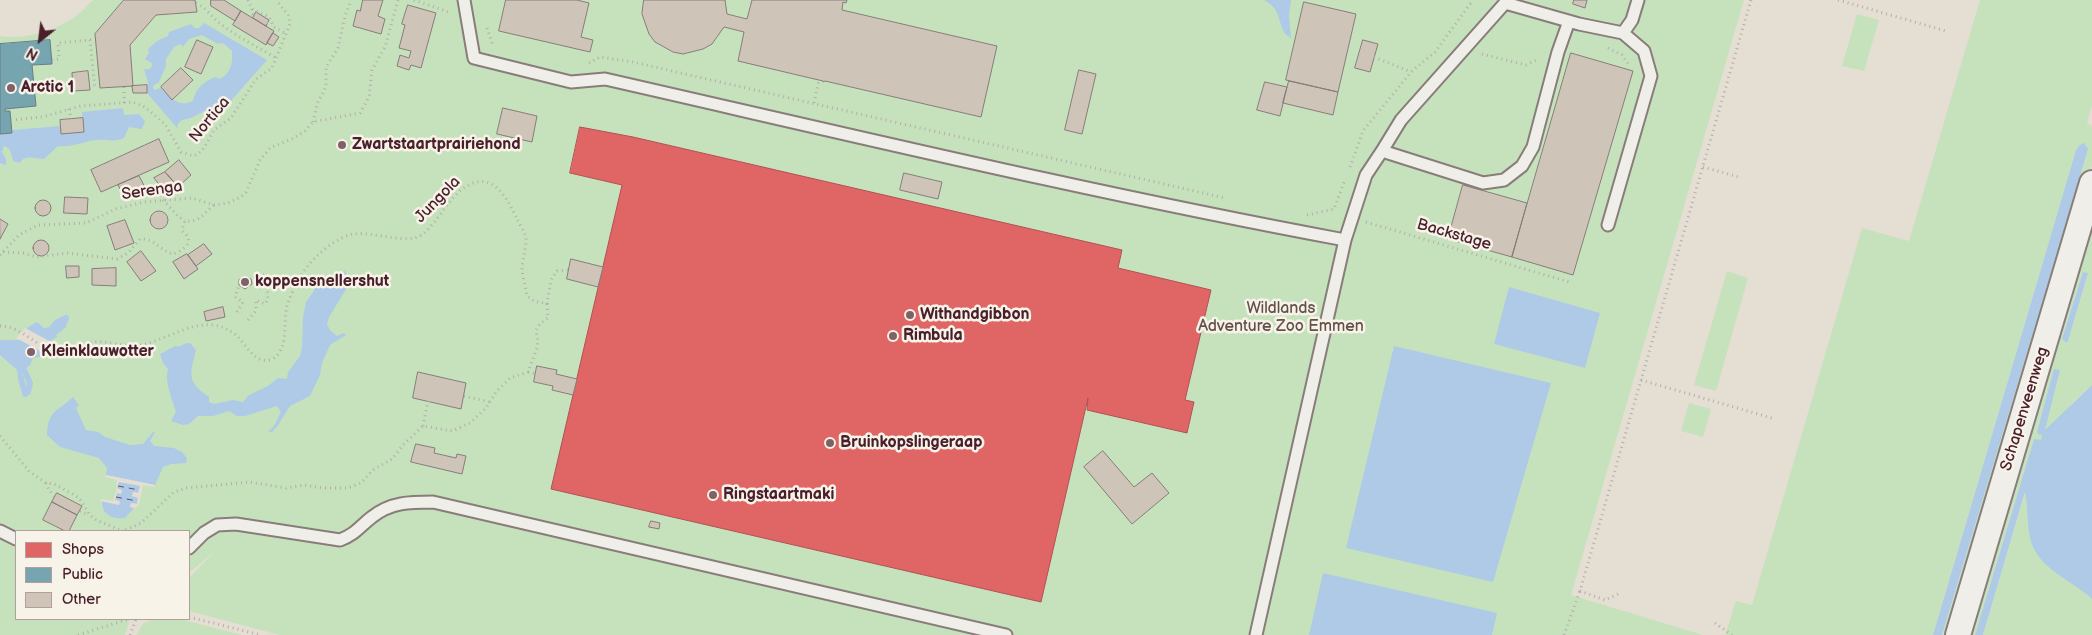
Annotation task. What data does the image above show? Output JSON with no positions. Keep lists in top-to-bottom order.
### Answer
{
  "streets": {
    "street": ["Schapenveenweg"],
    "path": [
      "Nortica",
      "Serenga",
      "Jungola",
      "Backstage"
    ]
  },
  "parks": ["Wildlands Adventure Zoo Emmen"],
  "places": [
    "Arctic 1",
    "Zwartstaartprairiehond",
    "koppensnellershut",
    "Withandgibbon",
    "Rimbula",
    "Kleinklauwotter",
    "Bruinkopslingeraap",
    "Ringstaartmaki"
  ],
  "legend": ["Shops", "Public", "Other"],
  "north": "bottom left"
}
